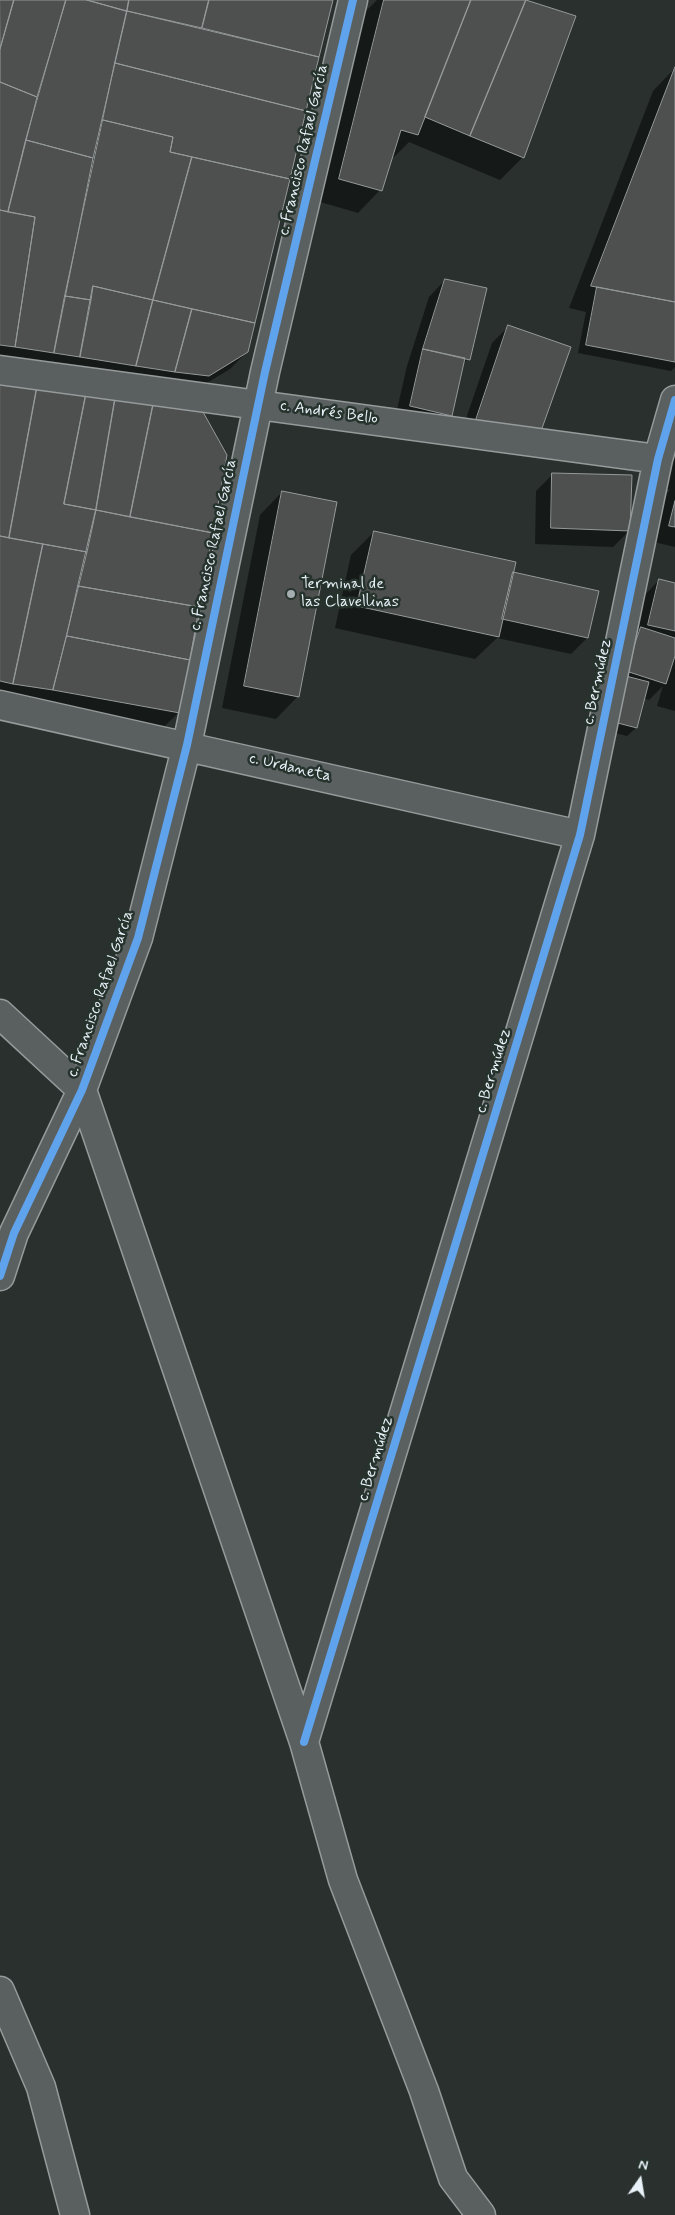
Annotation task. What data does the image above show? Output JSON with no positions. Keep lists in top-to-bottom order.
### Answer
{
  "streets": {
    "street": [
      "c. Francisco Rafael García",
      "c. Andrés Bello",
      "c. Bermúdez",
      "c. Urdaneta"
    ]
  },
  "crossings": [
    ["c. Francisco Rafael García", "c. Andrés Bello"],
    ["c. Francisco Rafael García", "c. Urdaneta"],
    ["c. Andrés Bello", "c. Bermúdez"],
    ["c. Bermúdez", "c. Urdaneta"]
  ],
  "places": ["Terminal de las Clavellinas"],
  "north": "top"
}
